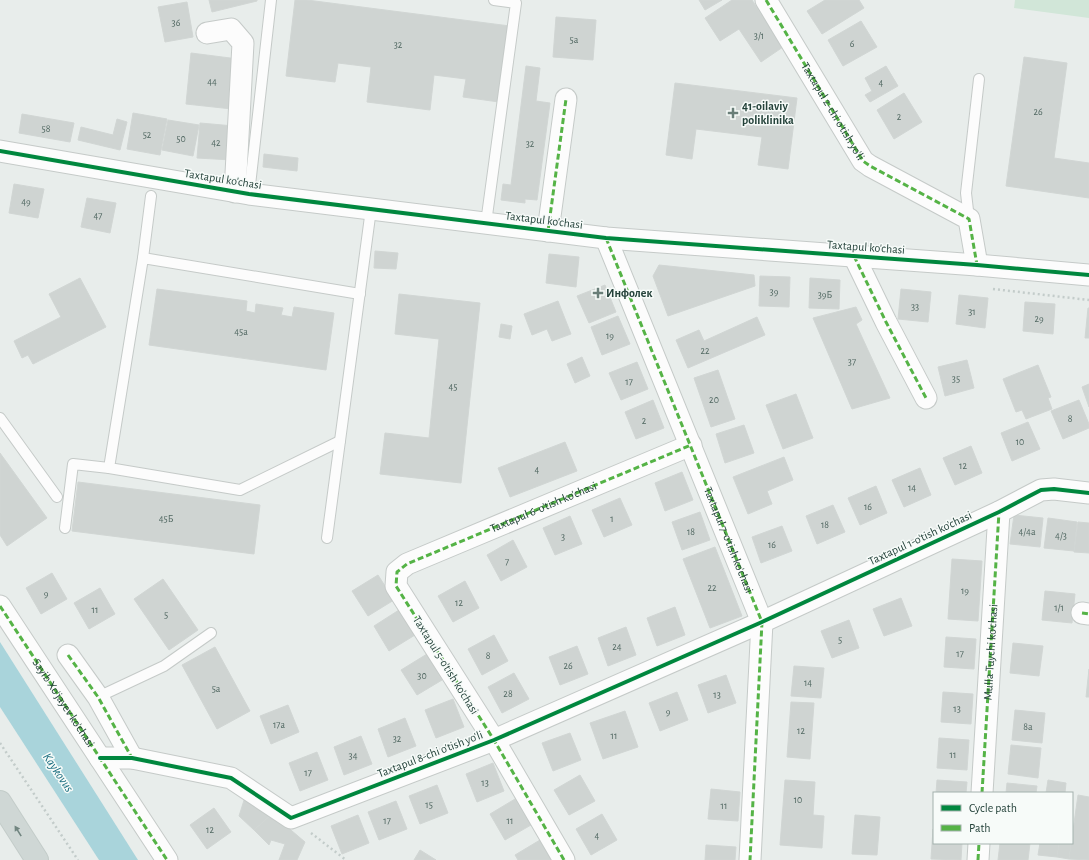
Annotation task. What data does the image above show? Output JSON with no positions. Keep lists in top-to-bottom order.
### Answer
{
  "streets": {
    "street": [
      "Taxtapul 2-chi o'tish yo'li",
      "Taxtapul ko'chasi",
      "Taxtapul 6-o'tish ko'chasi",
      "Taxtapul 1-o'tish ko'chasi",
      "Taxtapul 7-o'tish ko'chasi",
      "Mulla Tuychi ko'chasi",
      "Taxtapul 5-o'tish ko'chasi",
      "Sayib Xo'jayev ko'chasi",
      "Taxtapul 8-chi o'tish yo'li"
    ]
  },
  "crossings": [
    ["Taxtapul ko'chasi", "Taxtapul 7-o'tish ko'chasi"],
    ["Taxtapul 6-o'tish ko'chasi", "Taxtapul 7-o'tish ko'chasi"],
    ["Taxtapul 6-o'tish ko'chasi", "Taxtapul 5-o'tish ko'chasi"],
    ["Taxtapul 1-o'tish ko'chasi", "Taxtapul 7-o'tish ko'chasi"],
    ["Taxtapul 1-o'tish ko'chasi", "Mulla Tuychi ko'chasi"],
    ["Taxtapul 1-o'tish ko'chasi", "Taxtapul 8-chi o'tish yo'li"],
    ["Taxtapul 7-o'tish ko'chasi", "Taxtapul 8-chi o'tish yo'li"],
    ["Taxtapul 5-o'tish ko'chasi", "Taxtapul 8-chi o'tish yo'li"]
  ],
  "water": ["Kaykovus"],
  "places": {
    "health": ["41-oilaviy poliklinika", "Инфолек"]
  },
  "house_numbers": [
    "36",
    "3/1",
    "5a",
    "6",
    "32",
    "44",
    "4",
    "26",
    "2",
    "58",
    "52",
    "50",
    "42",
    "32",
    "49",
    "47",
    "39",
    "39Б",
    "33",
    "31",
    "29",
    "45a",
    "19",
    "22",
    "37",
    "35",
    "17",
    "45",
    "20",
    "8",
    "2",
    "10",
    "12",
    "4",
    "14",
    "16",
    "45Б",
    "1",
    "18",
    "18",
    "4/4a",
    "4/3",
    "3",
    "16",
    "7",
    "22",
    "19",
    "9",
    "12",
    "1/1",
    "11",
    "5",
    "5",
    "24",
    "17",
    "8",
    "26",
    "30",
    "14",
    "5а",
    "28",
    "13",
    "13",
    "9",
    "17а",
    "8а",
    "12",
    "11",
    "32",
    "11",
    "34",
    "17",
    "13",
    "10",
    "15",
    "11",
    "17",
    "11",
    "12",
    "4"
  ],
  "legend": ["Cycle path", "Path"]
}
